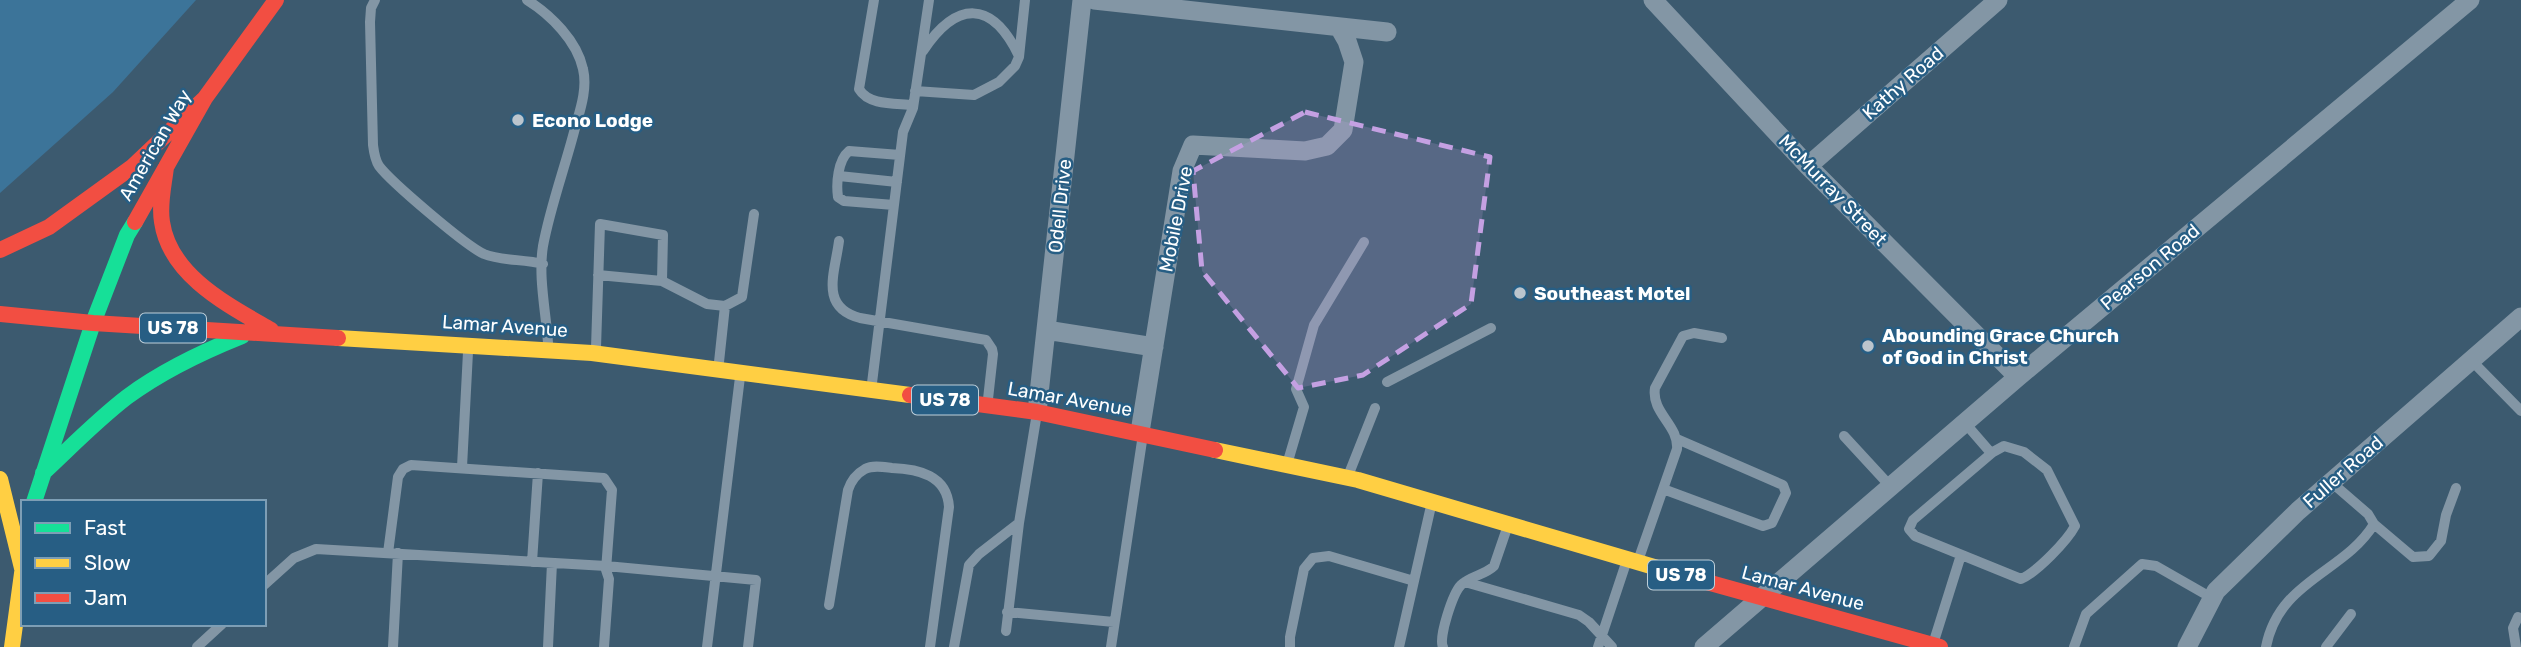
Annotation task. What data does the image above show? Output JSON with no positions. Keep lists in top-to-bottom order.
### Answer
{
  "streets": {
    "main road": ["American Way", "Lamar Avenue", "US 78"],
    "street": [
      "Kathy Road",
      "McMurray Street",
      "Odell Drive",
      "Mobile Drive",
      "Pearson Road",
      "Fuller Road"
    ]
  },
  "crossings": [
    ["Kathy Road", "McMurray Street"],
    ["American Way", "Lamar Avenue"],
    ["McMurray Street", "Pearson Road"],
    ["Odell Drive", "Lamar Avenue"],
    ["Mobile Drive", "Lamar Avenue"],
    ["Pearson Road", "Lamar Avenue"]
  ],
  "places": ["Econo Lodge", "Southeast Motel", "Abounding Grace Church of God in Christ"],
  "legend": ["Fast", "Slow", "Jam"]
}
